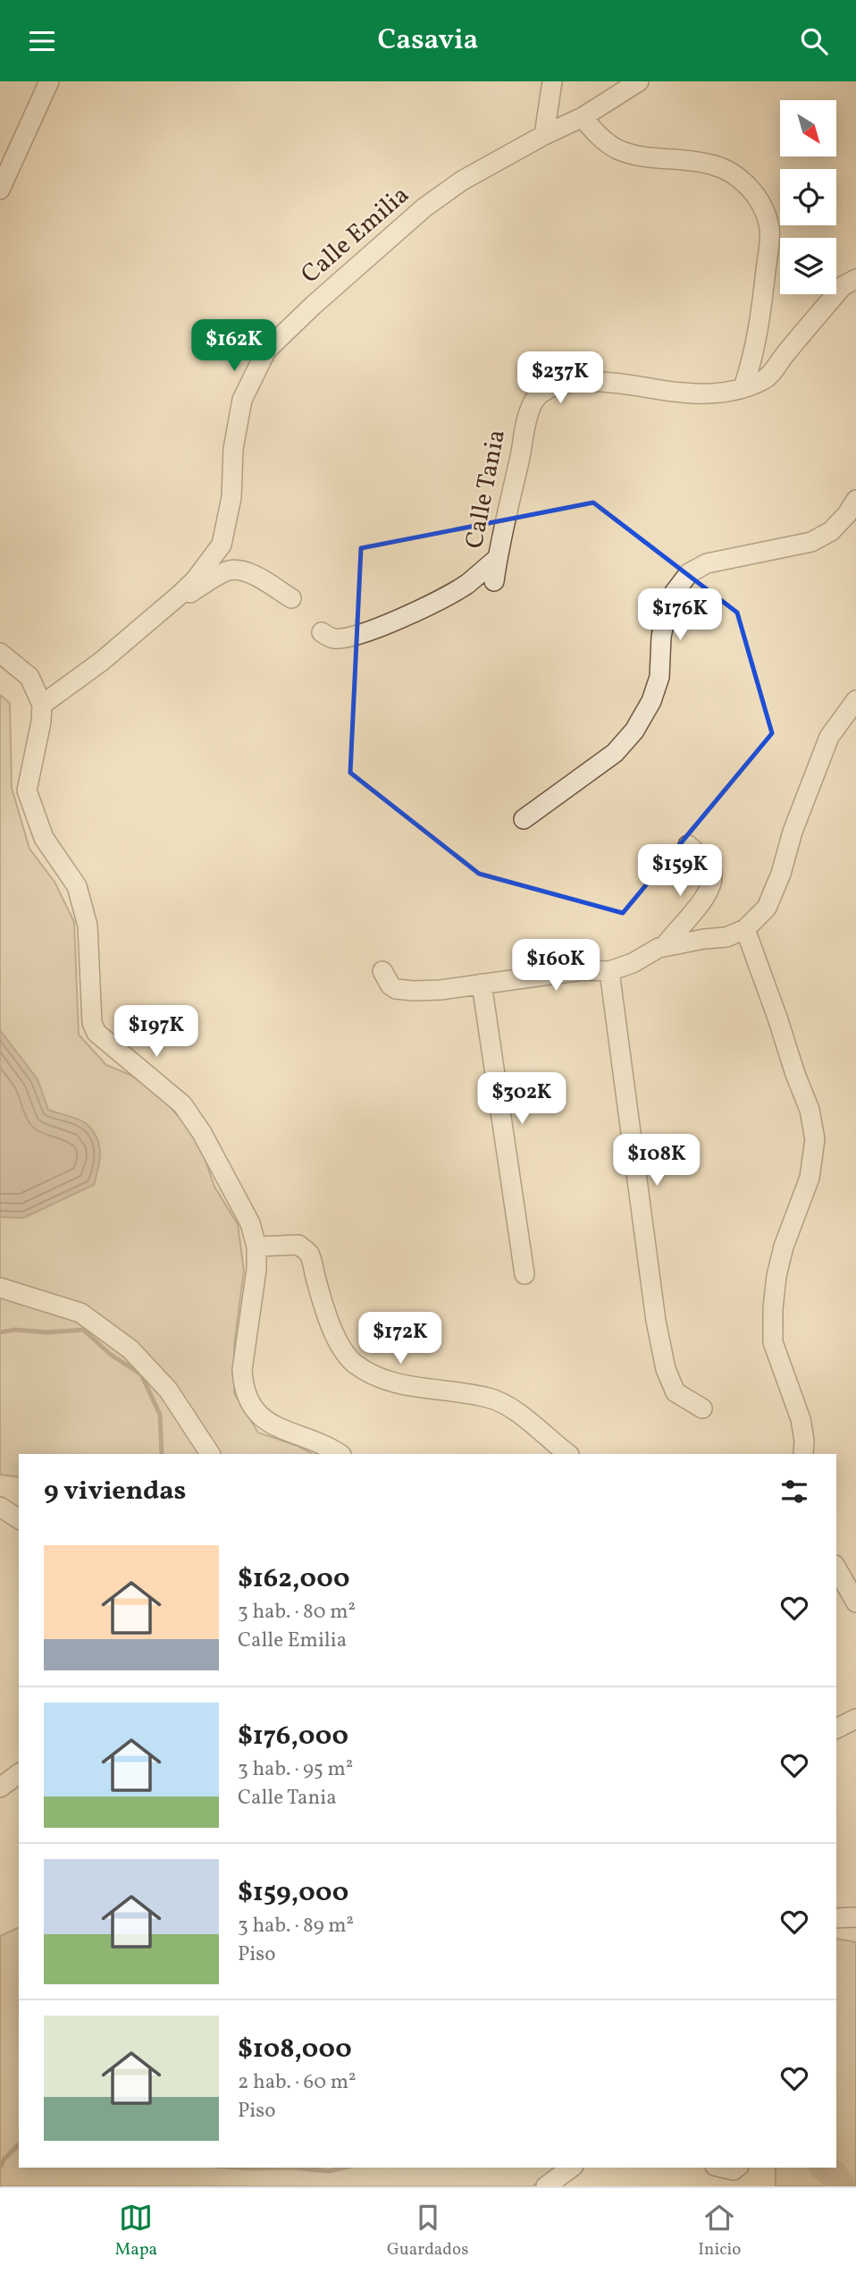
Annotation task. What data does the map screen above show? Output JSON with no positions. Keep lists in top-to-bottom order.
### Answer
{
  "streets": {
    "street": ["Calle Emilia", "Calle Tania"]
  },
  "north": "bottom right",
  "page": {
    "header": "Casavia",
    "price": [
      "$162K",
      "$237K",
      "$176K",
      "$159K",
      "$160K",
      "$197K",
      "$302K",
      "$108K",
      "$172K"
    ],
    "heading": "9 viviendas",
    "list": [
      {
        "name": "$162,000",
        "note": "3 hab. · 80 m² · Calle Emilia"
      },
      {
        "name": "$176,000",
        "note": "3 hab. · 95 m² · Calle Tania"
      },
      {
        "name": "$159,000",
        "note": "3 hab. · 89 m² · Piso"
      },
      {
        "name": "$108,000",
        "note": "2 hab. · 60 m² · Piso"
      }
    ],
    "tabs": ["Mapa", "Guardados", "Inicio"]
  }
}
